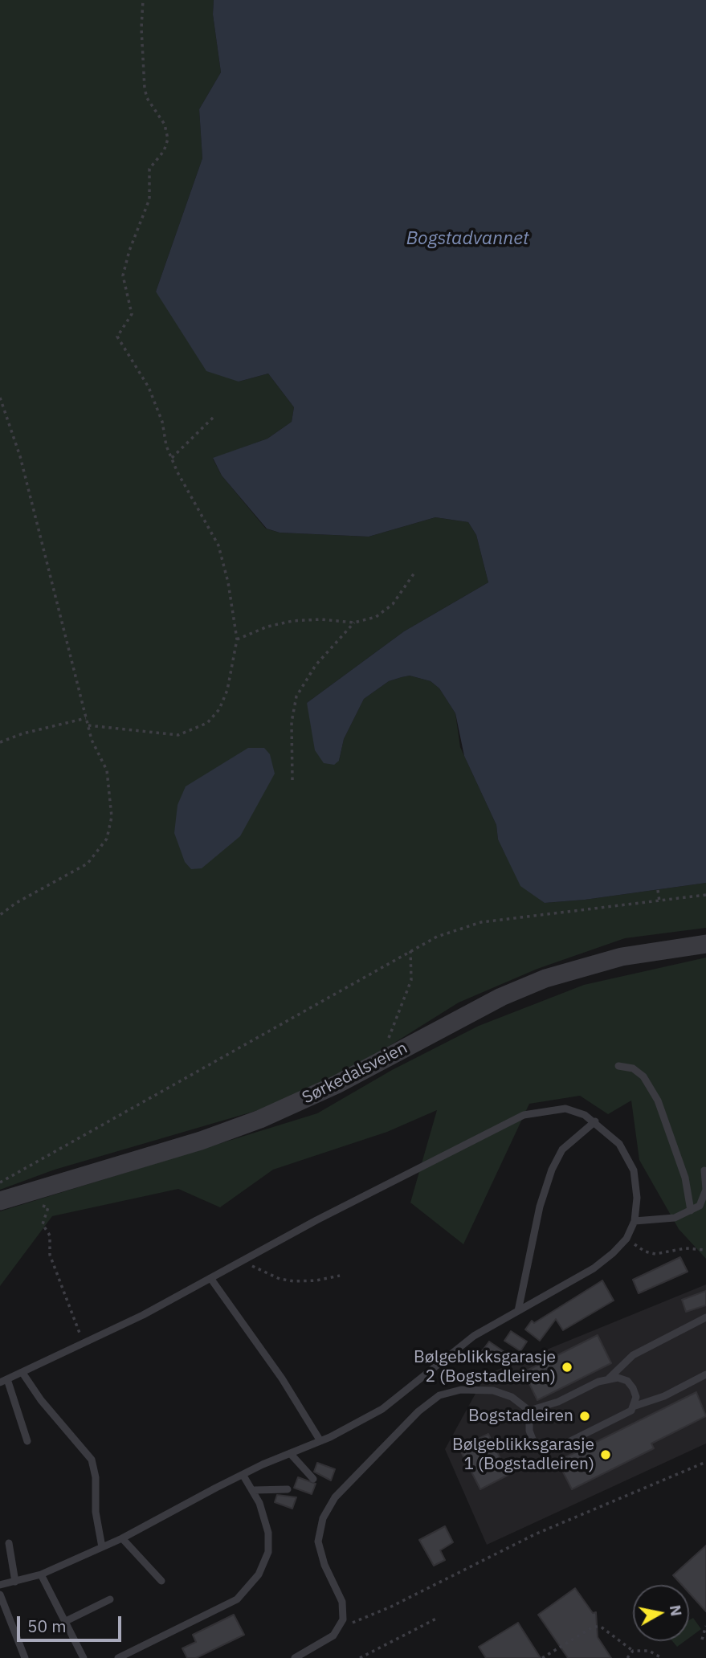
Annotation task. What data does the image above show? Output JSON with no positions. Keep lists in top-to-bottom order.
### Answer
{
  "streets": {
    "street": ["Sørkedalsveien"]
  },
  "water": ["Bogstadvannet"],
  "places": ["Bølgeblikksgarasje 2 (Bogstadleiren)", "Bogstadleiren", "Bølgeblikksgarasje 1 (Bogstadleiren)"],
  "scale_bar": "50 m",
  "north": "right"
}
